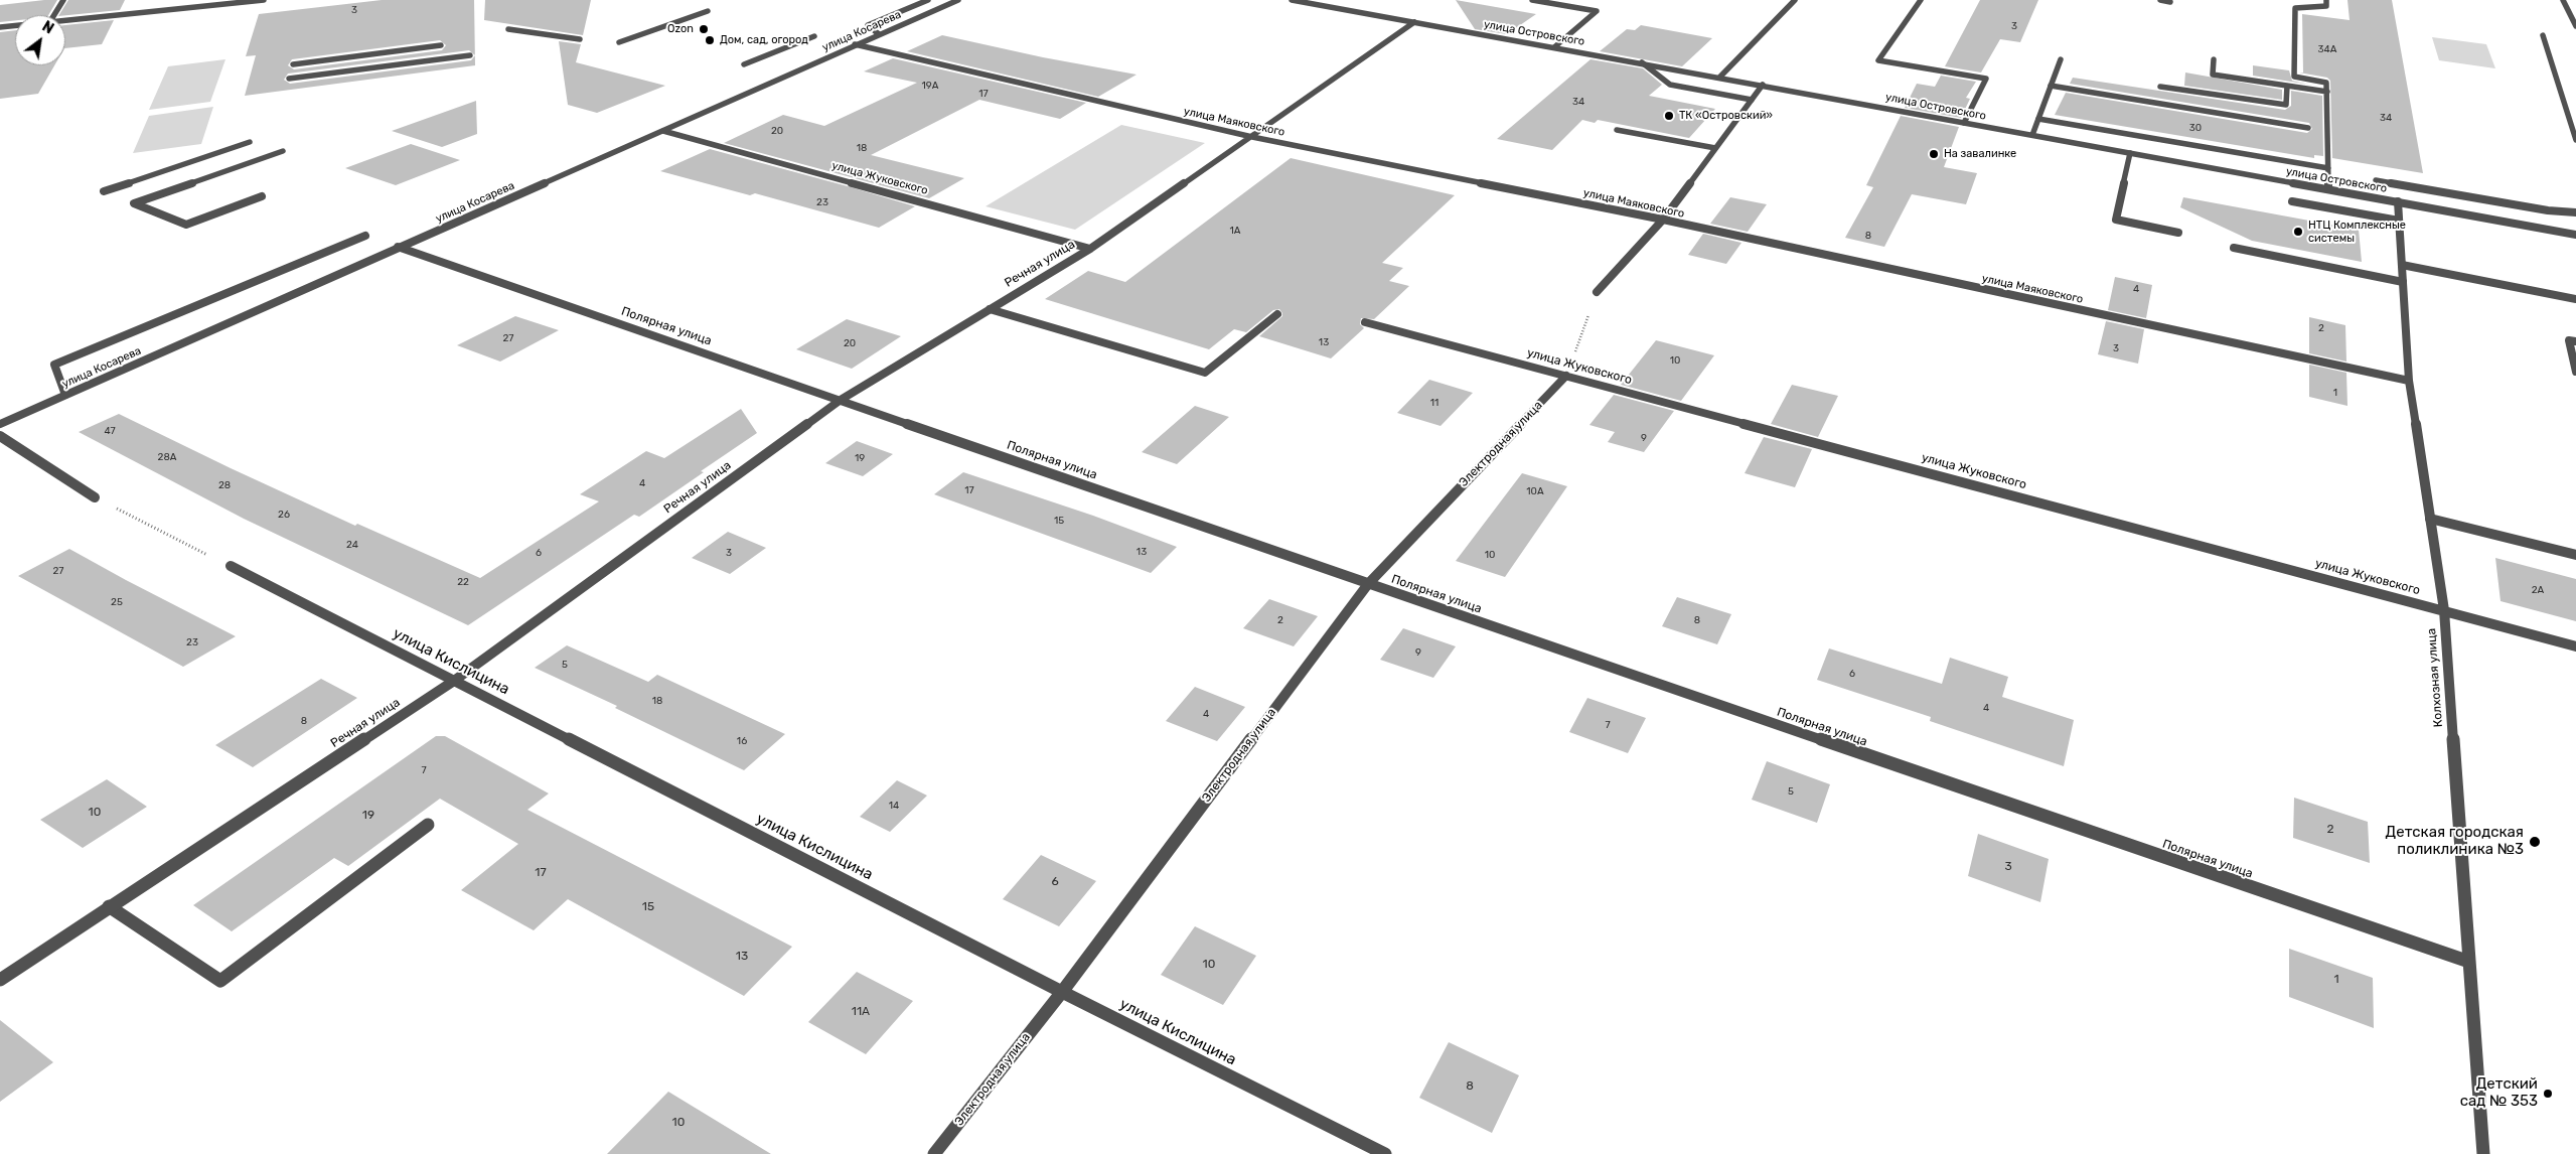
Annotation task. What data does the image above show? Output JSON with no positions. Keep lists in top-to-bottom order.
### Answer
{
  "streets": {
    "street": [
      "улица Косарева",
      "улица Островского",
      "улица Маяковского",
      "улица Жуковского",
      "Речная улица",
      "Полярная улица",
      "Электродная улица",
      "улица Кислицина",
      "Колхозная улица"
    ]
  },
  "crossings": [
    ["улица Косарева", "улица Маяковского"],
    ["улица Косарева", "улица Жуковского"],
    ["улица Косарева", "Полярная улица"],
    ["улица Островского", "Речная улица"],
    ["улица Островского", "Колхозная улица"],
    ["улица Маяковского", "Речная улица"],
    ["улица Маяковского", "Колхозная улица"],
    ["улица Жуковского", "Речная улица"],
    ["улица Жуковского", "Электродная улица"],
    ["улица Жуковского", "Колхозная улица"],
    ["Речная улица", "Полярная улица"],
    ["Речная улица", "улица Кислицина"],
    ["Полярная улица", "Электродная улица"],
    ["Полярная улица", "Колхозная улица"],
    ["Электродная улица", "улица Кислицина"]
  ],
  "places": [
    "Ozon",
    "Дом, сад, огород",
    "ТК «Островский»",
    "На завалинке",
    "НТЦ Комплексные системы",
    "Детская городская поликлиника №3",
    "Детский сад № 353"
  ],
  "house_numbers": [
    "3",
    "3",
    "34А",
    "19А",
    "17",
    "34",
    "34",
    "30",
    "20",
    "18",
    "23",
    "1А",
    "8",
    "4",
    "2",
    "27",
    "13",
    "20",
    "3",
    "10",
    "1",
    "11",
    "47",
    "9",
    "28А",
    "19",
    "4",
    "28",
    "17",
    "10А",
    "26",
    "15",
    "24",
    "13",
    "6",
    "3",
    "10",
    "27",
    "22",
    "2А",
    "25",
    "2",
    "8",
    "23",
    "9",
    "5",
    "6",
    "18",
    "4",
    "4",
    "8",
    "7",
    "16",
    "7",
    "5",
    "14",
    "10",
    "19",
    "2",
    "3",
    "17",
    "6",
    "15",
    "13",
    "10",
    "1",
    "11А",
    "8",
    "10"
  ],
  "north": "top right"
}
